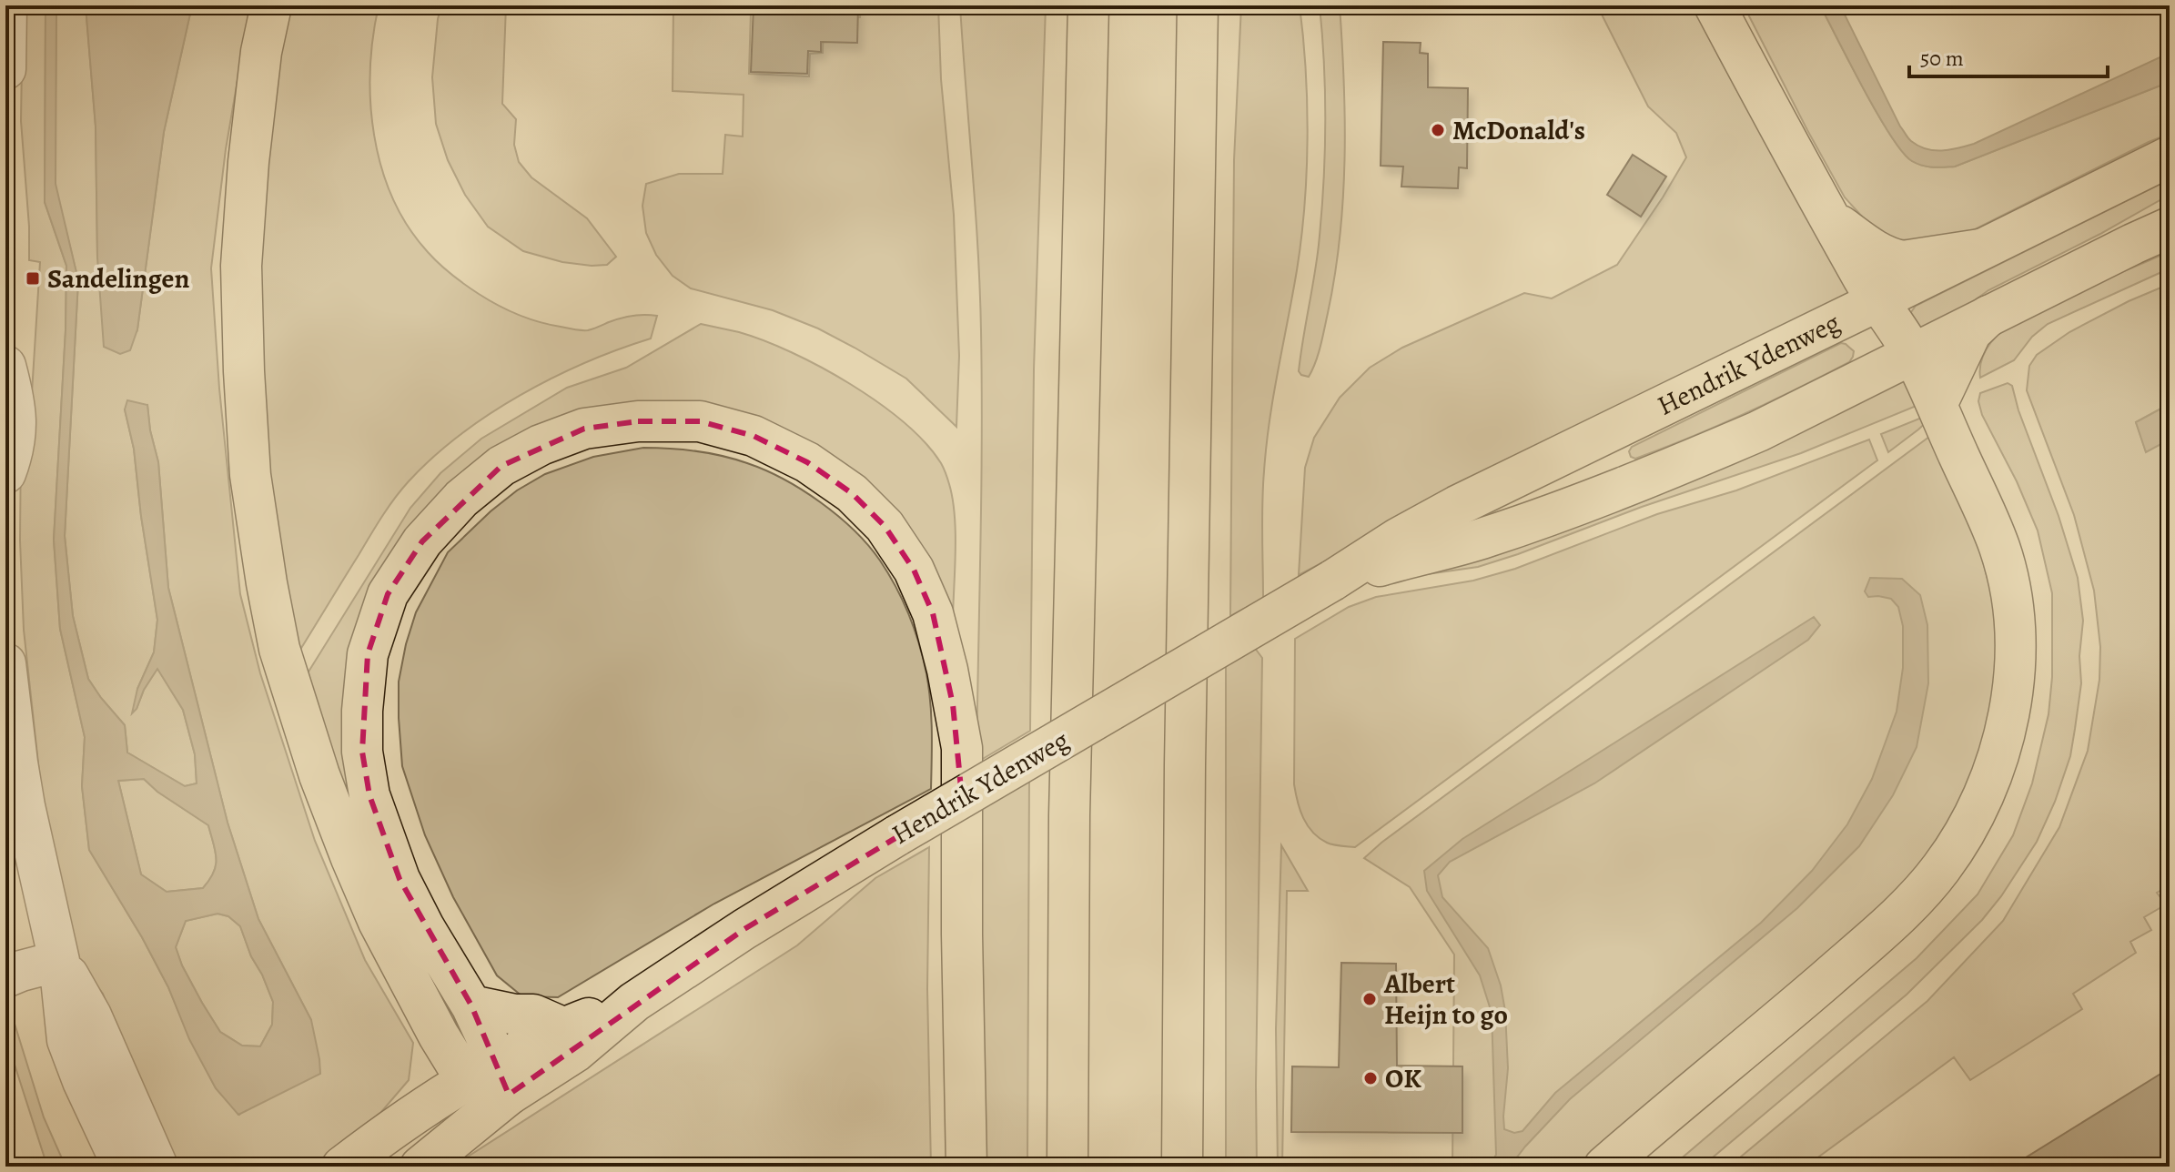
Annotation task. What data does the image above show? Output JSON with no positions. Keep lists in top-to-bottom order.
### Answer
{
  "streets": {
    "main road": ["Hendrik Ydenweg"]
  },
  "places": {
    "other": ["McDonald's", "Albert Heijn to go", "OK"],
    "transit": ["Sandelingen"]
  },
  "scale_bar": "50 m"
}
